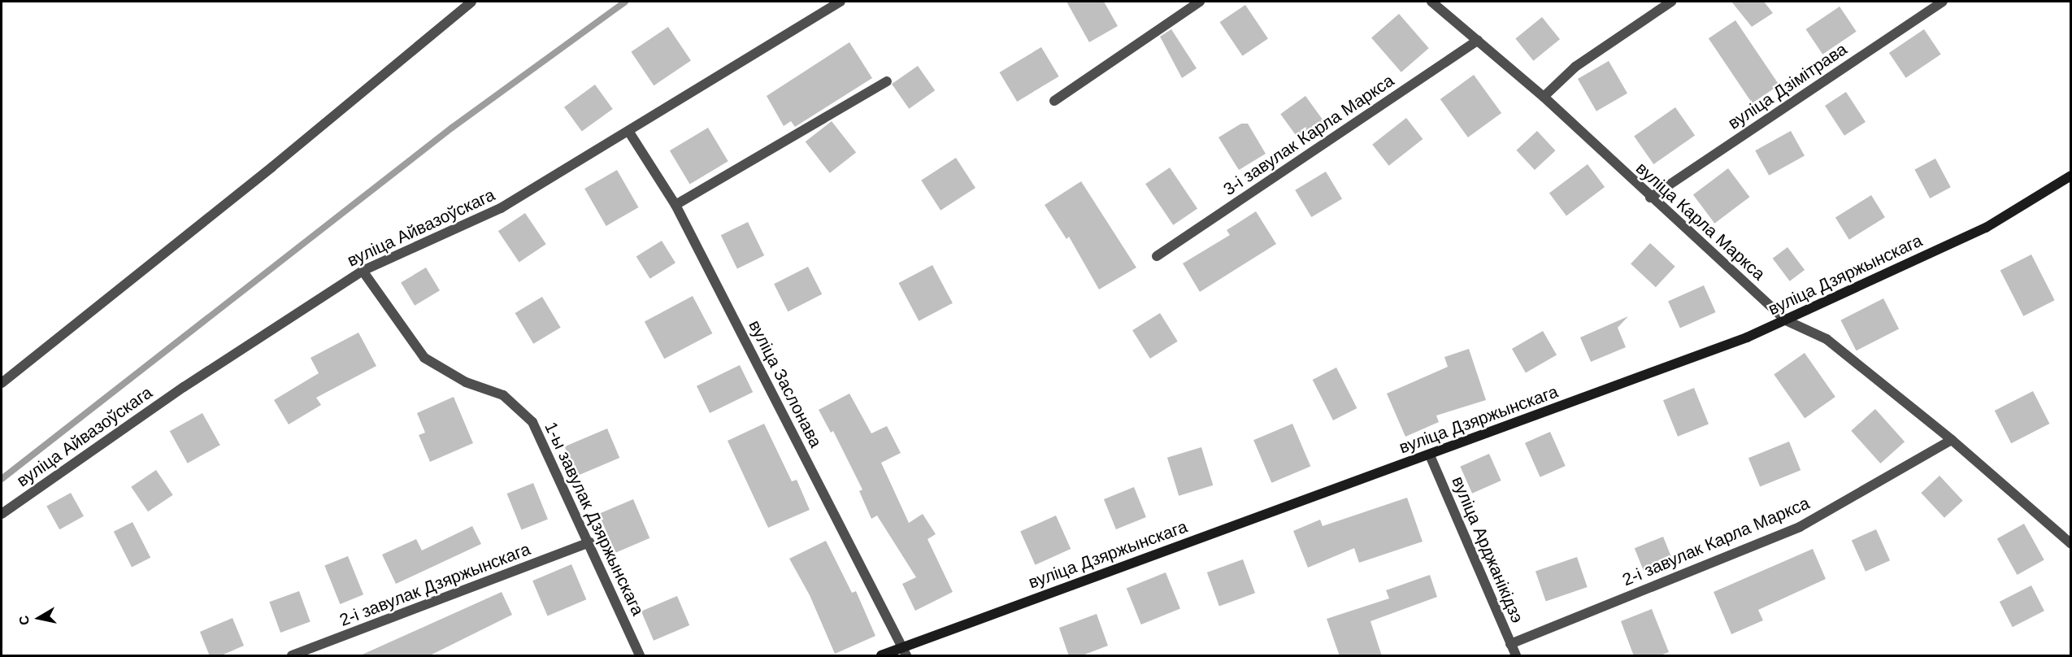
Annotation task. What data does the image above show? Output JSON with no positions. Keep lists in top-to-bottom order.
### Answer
{
  "streets": {
    "street": [
      "вуліца Дзімітрава",
      "3-і завулак Карла Маркса",
      "вуліца Карла Маркса",
      "вуліца Айвазоўскага",
      "вуліца Дзяржынскага",
      "вуліца Заслонава",
      "1-ы завулак Дзяржынскага",
      "2-і завулак Карла Маркса",
      "вуліца Арджанікідзэ",
      "2-і завулак Дзяржынскага"
    ]
  },
  "crossings": [
    ["вуліца Дзімітрава", "вуліца Карла Маркса"],
    ["3-і завулак Карла Маркса", "вуліца Карла Маркса"],
    ["вуліца Карла Маркса", "вуліца Дзяржынскага"],
    ["вуліца Карла Маркса", "2-і завулак Карла Маркса"],
    ["вуліца Айвазоўскага", "вуліца Заслонава"],
    ["вуліца Айвазоўскага", "1-ы завулак Дзяржынскага"],
    ["вуліца Дзяржынскага", "вуліца Заслонава"],
    ["вуліца Дзяржынскага", "вуліца Арджанікідзэ"],
    ["1-ы завулак Дзяржынскага", "2-і завулак Дзяржынскага"],
    ["2-і завулак Карла Маркса", "вуліца Арджанікідзэ"]
  ],
  "north": "left"
}
